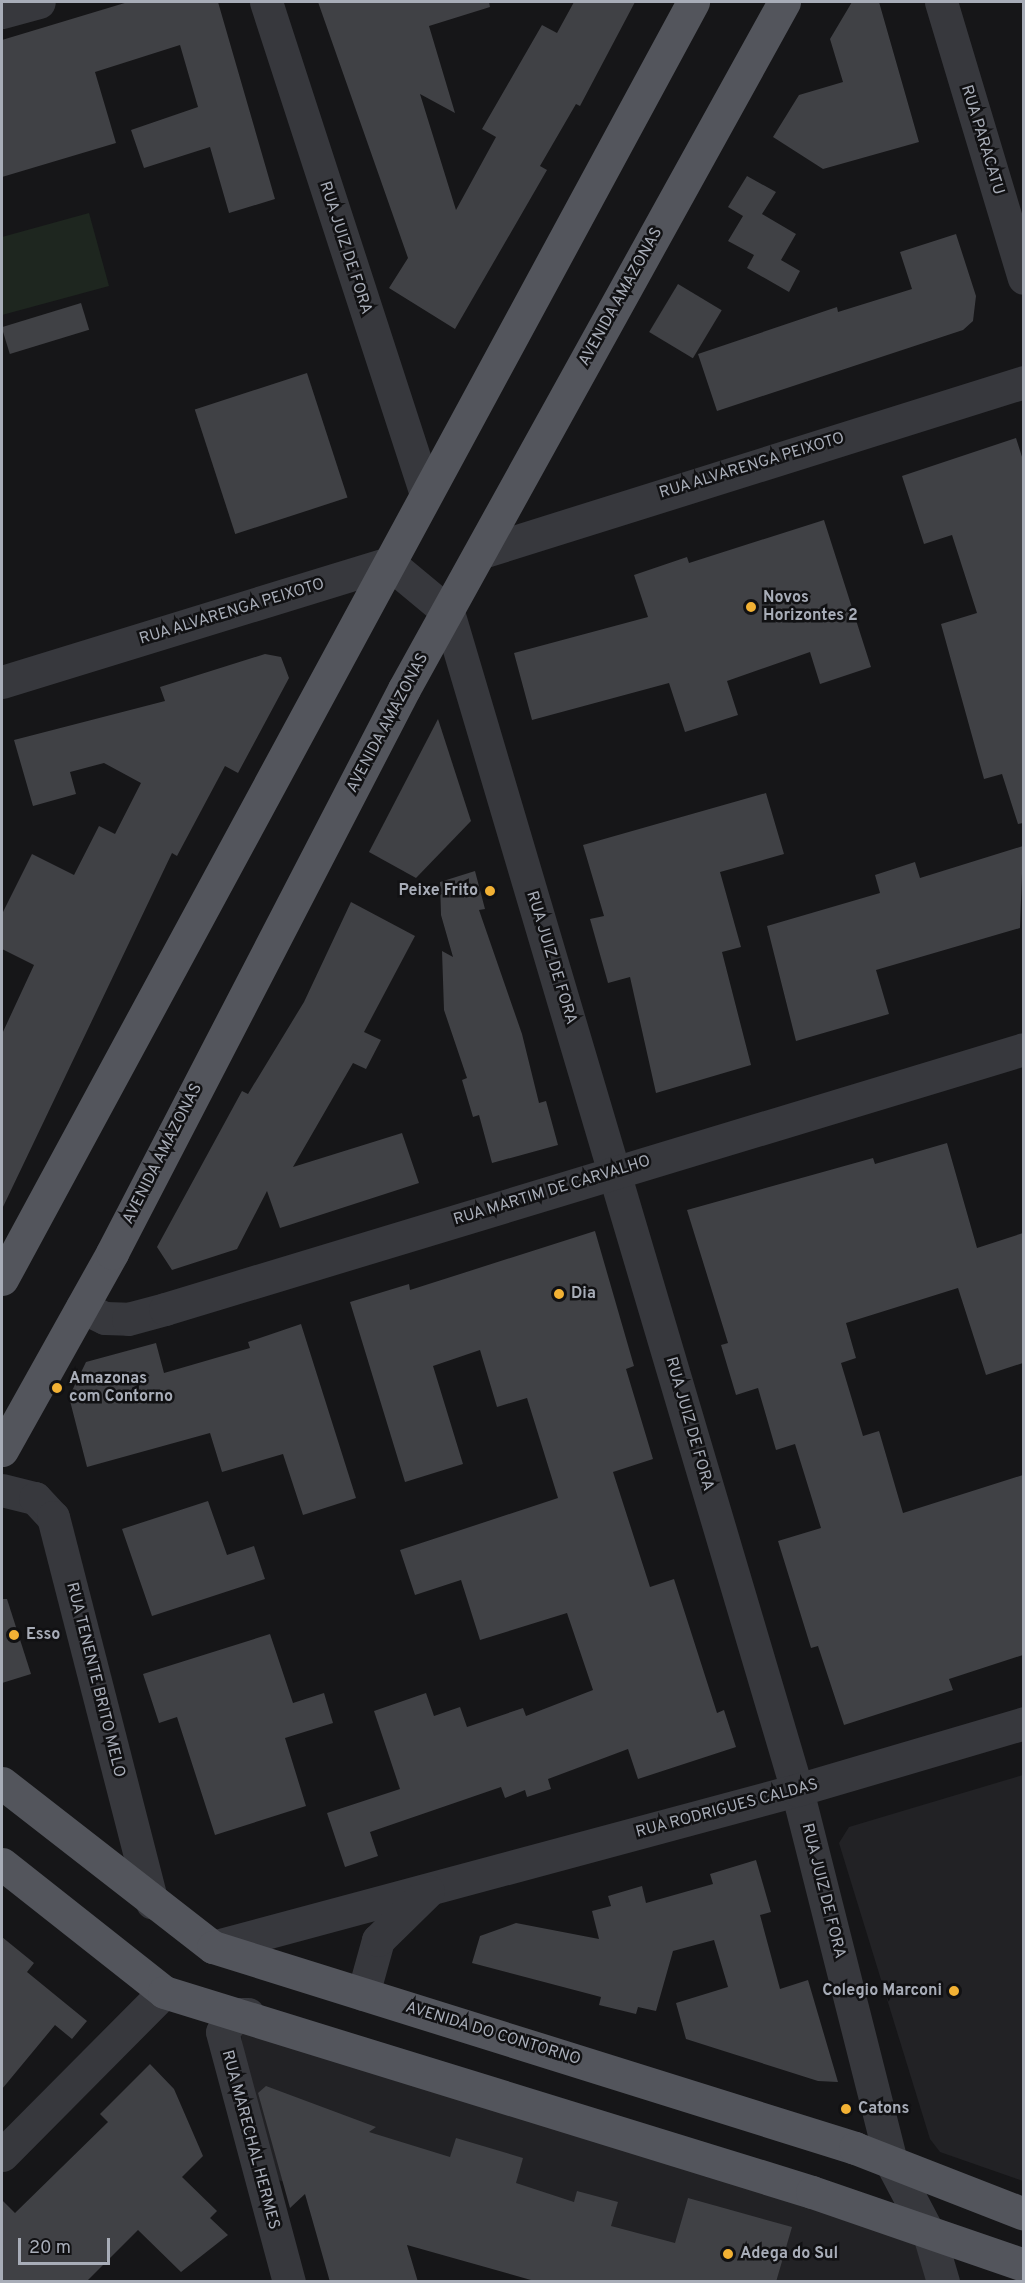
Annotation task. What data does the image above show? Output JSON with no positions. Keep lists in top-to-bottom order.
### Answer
{
  "streets": {
    "main road": ["AVENIDA AMAZONAS", "AVENIDA DO CONTORNO"],
    "street": [
      "RUA PARACATU",
      "RUA JUIZ DE FORA",
      "RUA ALVARENGA PEIXOTO",
      "RUA MARTIM DE CARVALHO",
      "RUA TENENTE BRITO MELO",
      "RUA RODRIGUES CALDAS",
      "RUA MARECHAL HERMES"
    ]
  },
  "crossings": [
    ["RUA JUIZ DE FORA", "AVENIDA AMAZONAS"],
    ["RUA JUIZ DE FORA", "RUA MARTIM DE CARVALHO"],
    ["RUA JUIZ DE FORA", "RUA RODRIGUES CALDAS"],
    ["RUA JUIZ DE FORA", "AVENIDA DO CONTORNO"],
    ["AVENIDA AMAZONAS", "RUA ALVARENGA PEIXOTO"],
    ["AVENIDA AMAZONAS", "RUA MARTIM DE CARVALHO"],
    ["RUA TENENTE BRITO MELO", "AVENIDA DO CONTORNO"],
    ["RUA RODRIGUES CALDAS", "AVENIDA DO CONTORNO"]
  ],
  "places": [
    "Novos Horizontes 2",
    "Peixe Frito",
    "Dia",
    "Amazonas com Contorno",
    "Esso",
    "Colegio Marconi",
    "Catons",
    "Adega do Sul"
  ],
  "scale_bar": "20 m"
}
